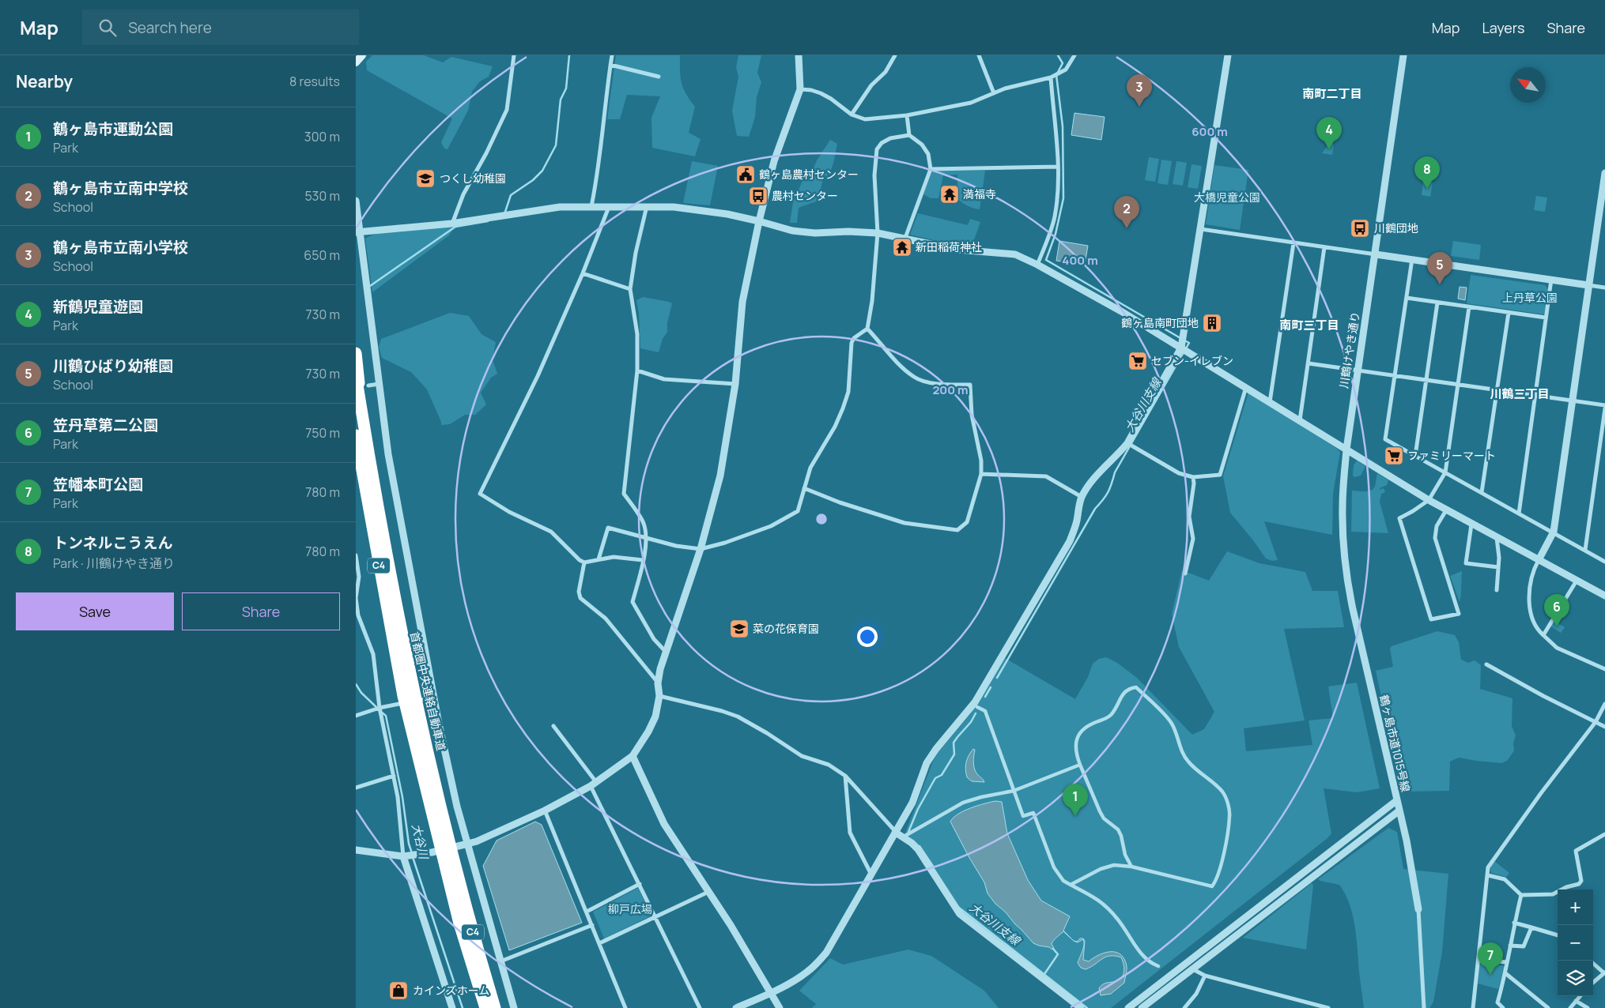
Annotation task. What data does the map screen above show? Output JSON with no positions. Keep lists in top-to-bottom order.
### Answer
{
  "streets": {
    "highway": ["C4", "首都圏中央連絡自動車道"],
    "street": ["川鶴けやき通り", "鶴ヶ島市道1015号線"]
  },
  "crossings": [
    ["川鶴けやき通り", "鶴ヶ島市道1015号線"]
  ],
  "districts": ["南町二丁目", "南町三丁目", "川鶴三丁目"],
  "water": ["大谷川支線", "大谷川"],
  "parks": ["大橋児童公園", "上丹草公園", "柳戸広場"],
  "places": {
    "public building": ["鶴ヶ島農村センター"],
    "school or university": ["つくし幼稚園", "菜の花保育園"],
    "temple": ["満福寺", "新田稲荷神社"],
    "bus stop": ["農村センター", "川鶴団地"],
    "building": ["鶴ヶ島南町団地"],
    "supermarket": ["セブン-イレブン", "ファミリーマート"],
    "shop": ["カインズホーム"]
  },
  "north": "top left",
  "page": {
    "header": "Map",
    "search": "Search here",
    "nav": ["Map", "Layers", "Share"],
    "heading": ["Nearby", "8 results"],
    "pins": [
      "3",
      "4",
      "8",
      "2",
      "5",
      "6",
      "1",
      "7"
    ],
    "list": [
      {
        "mark": "1",
        "name": "鶴ヶ島市運動公園",
        "note": "Park",
        "value": "300 m"
      },
      {
        "mark": "2",
        "name": "鶴ヶ島市立南中学校",
        "note": "School",
        "value": "530 m"
      },
      {
        "mark": "3",
        "name": "鶴ヶ島市立南小学校",
        "note": "School",
        "value": "650 m"
      },
      {
        "mark": "4",
        "name": "新鶴児童遊園",
        "note": "Park",
        "value": "730 m"
      },
      {
        "mark": "5",
        "name": "川鶴ひばり幼稚園",
        "note": "School",
        "value": "730 m"
      },
      {
        "mark": "6",
        "name": "笠丹草第二公園",
        "note": "Park",
        "value": "750 m"
      },
      {
        "mark": "7",
        "name": "笠幡本町公園",
        "note": "Park",
        "value": "780 m"
      },
      {
        "mark": "8",
        "name": "トンネルこうえん",
        "note": "Park · 川鶴けやき通り",
        "value": "780 m"
      }
    ],
    "buttons": ["Save", "Share"],
    "map_buttons": ["+", "−"]
  },
  "rings": ["600 m", "400 m", "200 m"]
}
